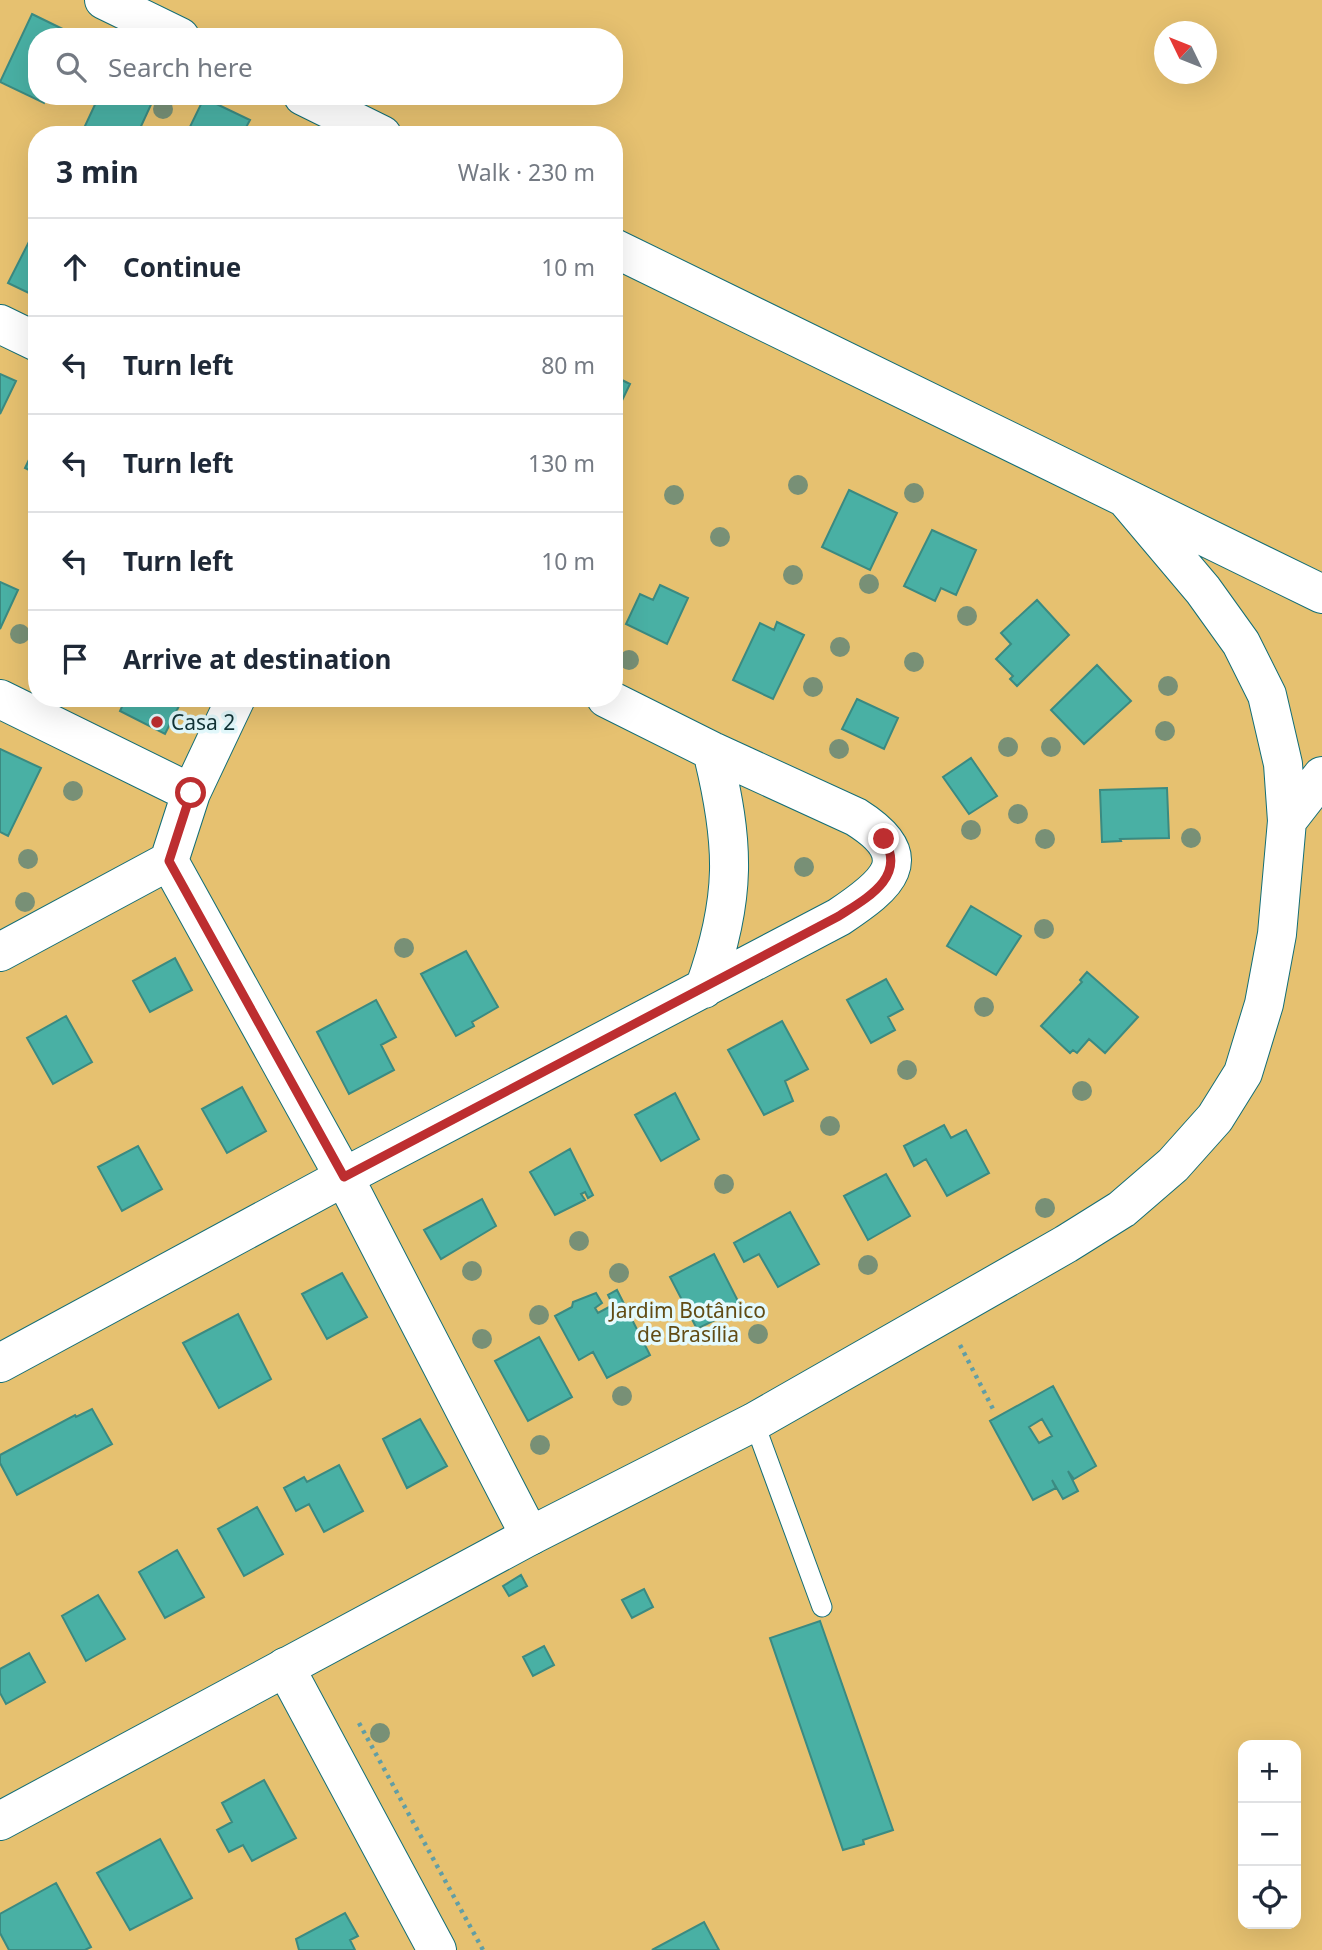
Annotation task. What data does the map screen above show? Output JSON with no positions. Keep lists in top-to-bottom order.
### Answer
{
  "parks": ["Jardim Botânico de Brasília"],
  "places": ["Casa 2"],
  "north": "top left",
  "page": {
    "search": "Search here",
    "heading": ["3 min", "Walk · 230 m"],
    "list": [
      ["Continue", "10 m"],
      ["Turn left", "80 m"],
      ["Turn left", "130 m"],
      ["Turn left", "10 m"],
      "Arrive at destination"
    ],
    "map_buttons": ["+", "−"]
  }
}
